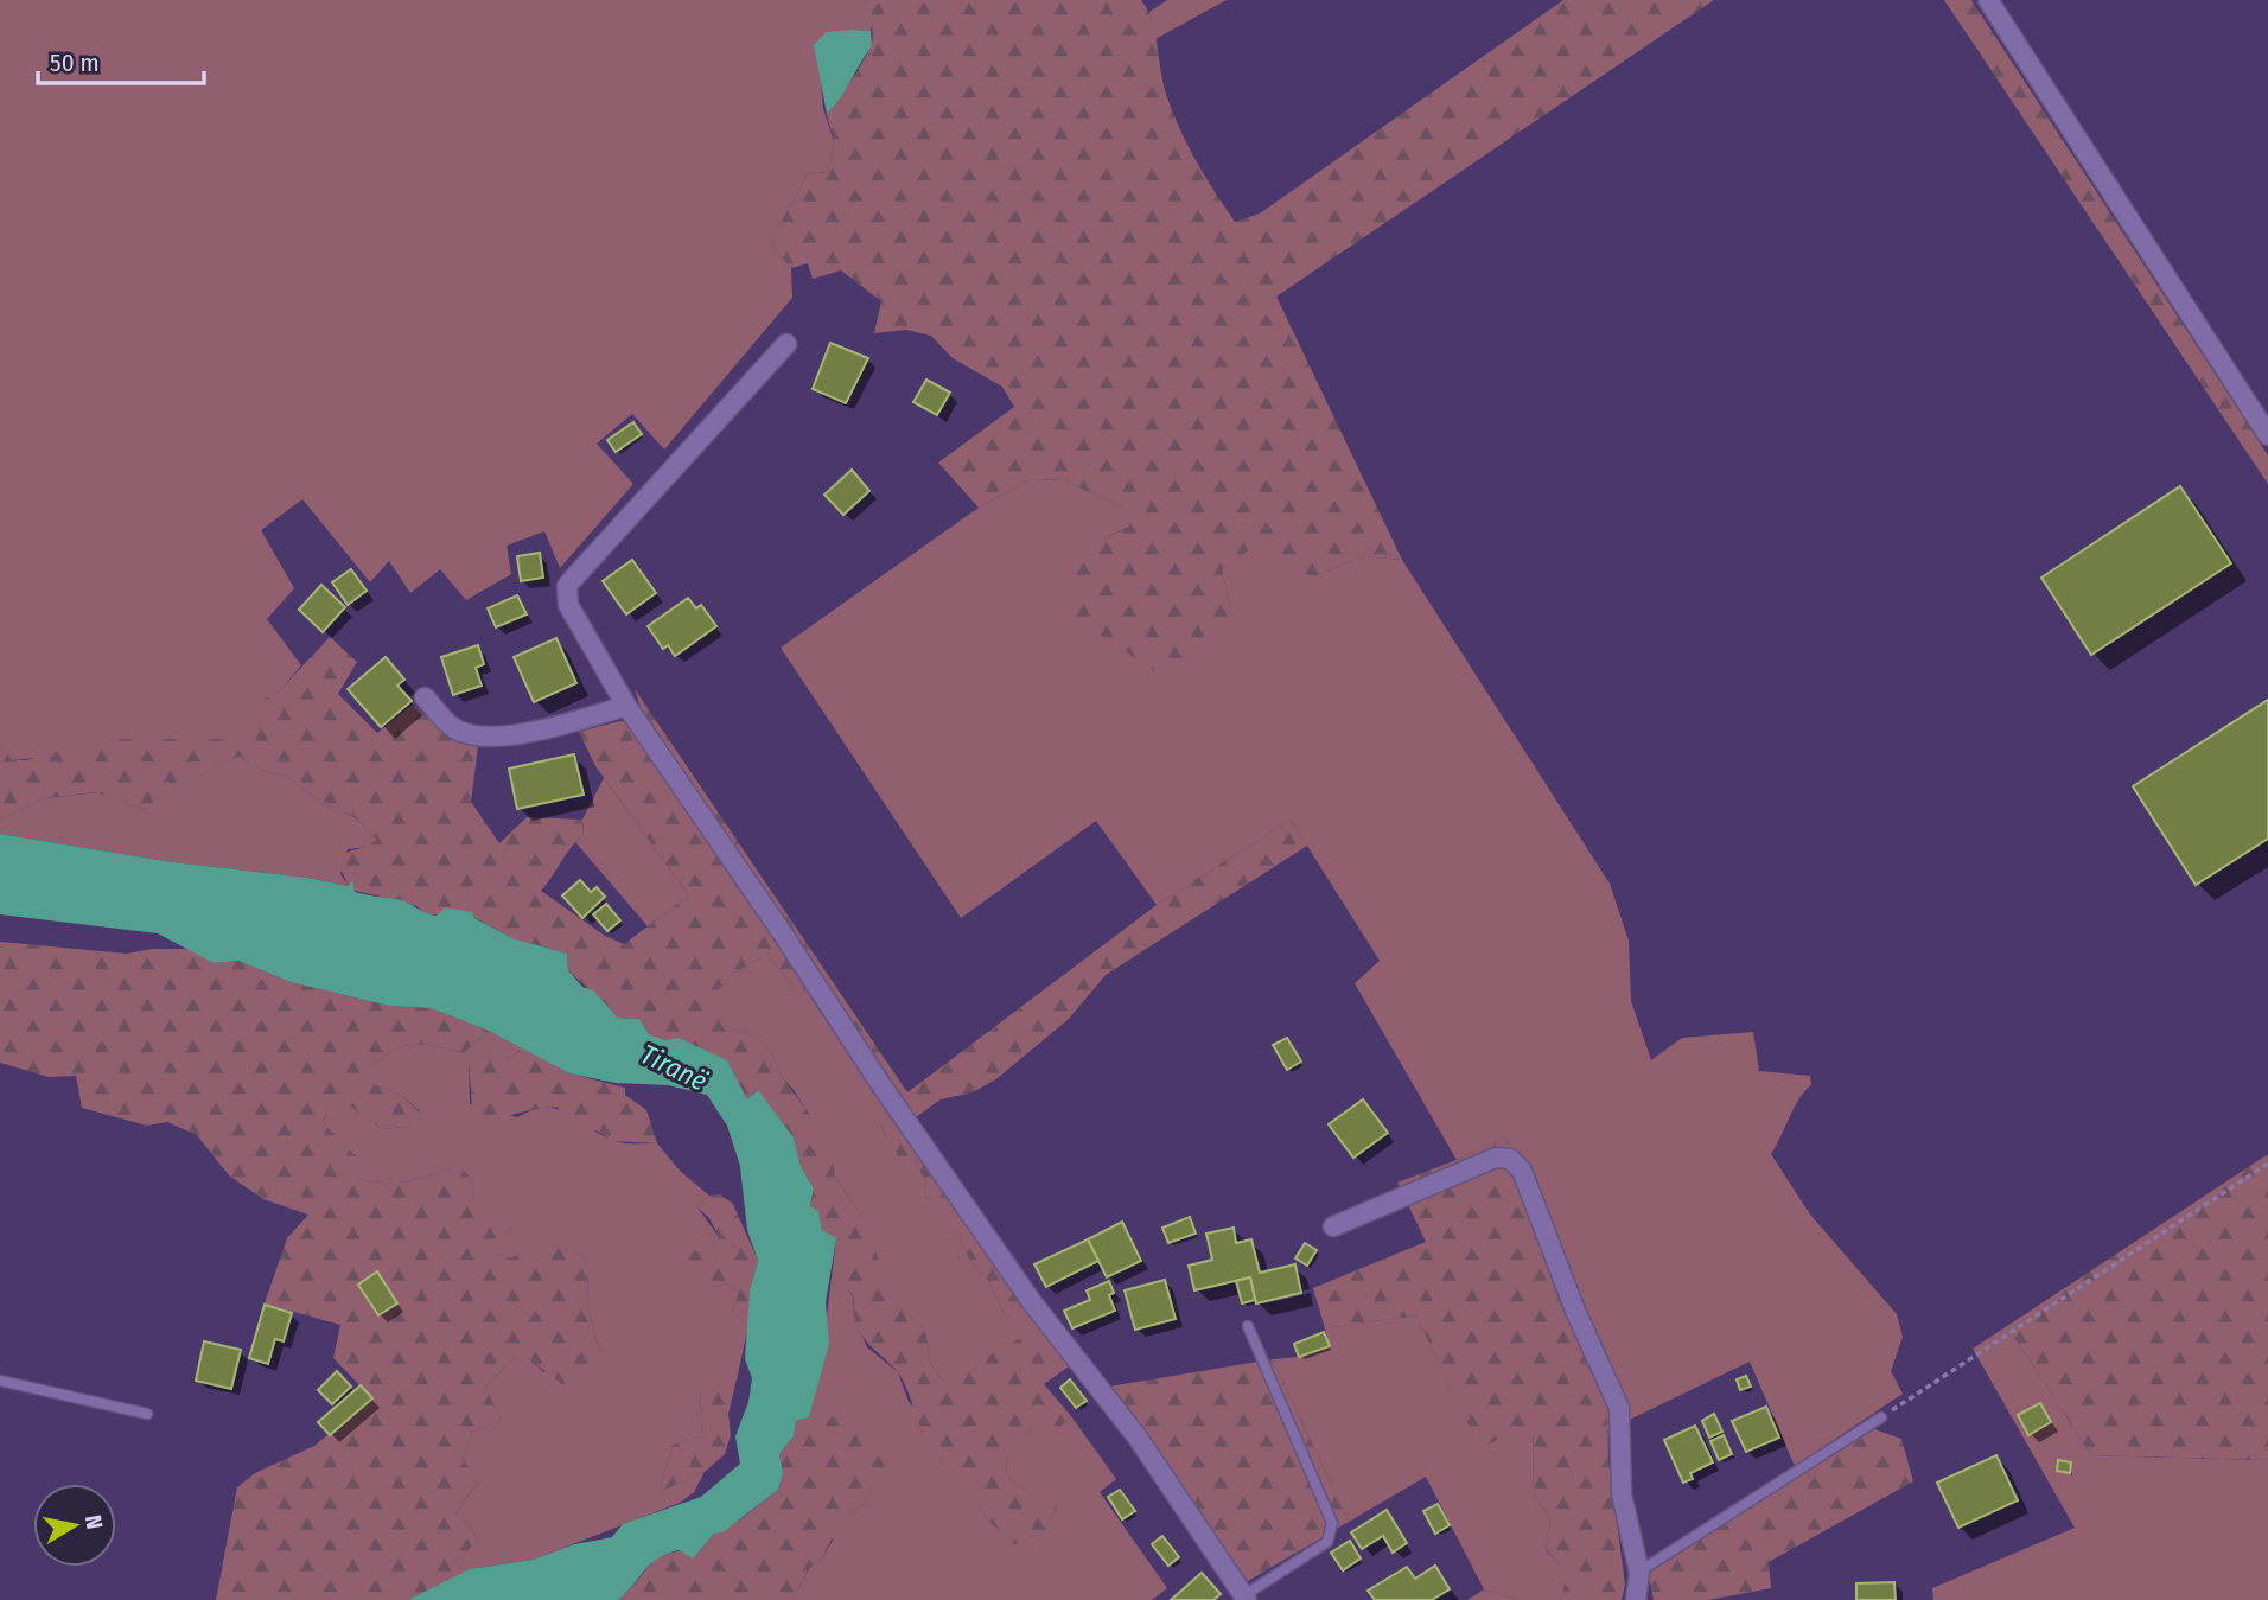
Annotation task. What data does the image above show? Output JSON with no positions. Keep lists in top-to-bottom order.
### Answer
{
  "water": ["Tiranë"],
  "scale_bar": "50 m",
  "north": "right"
}
